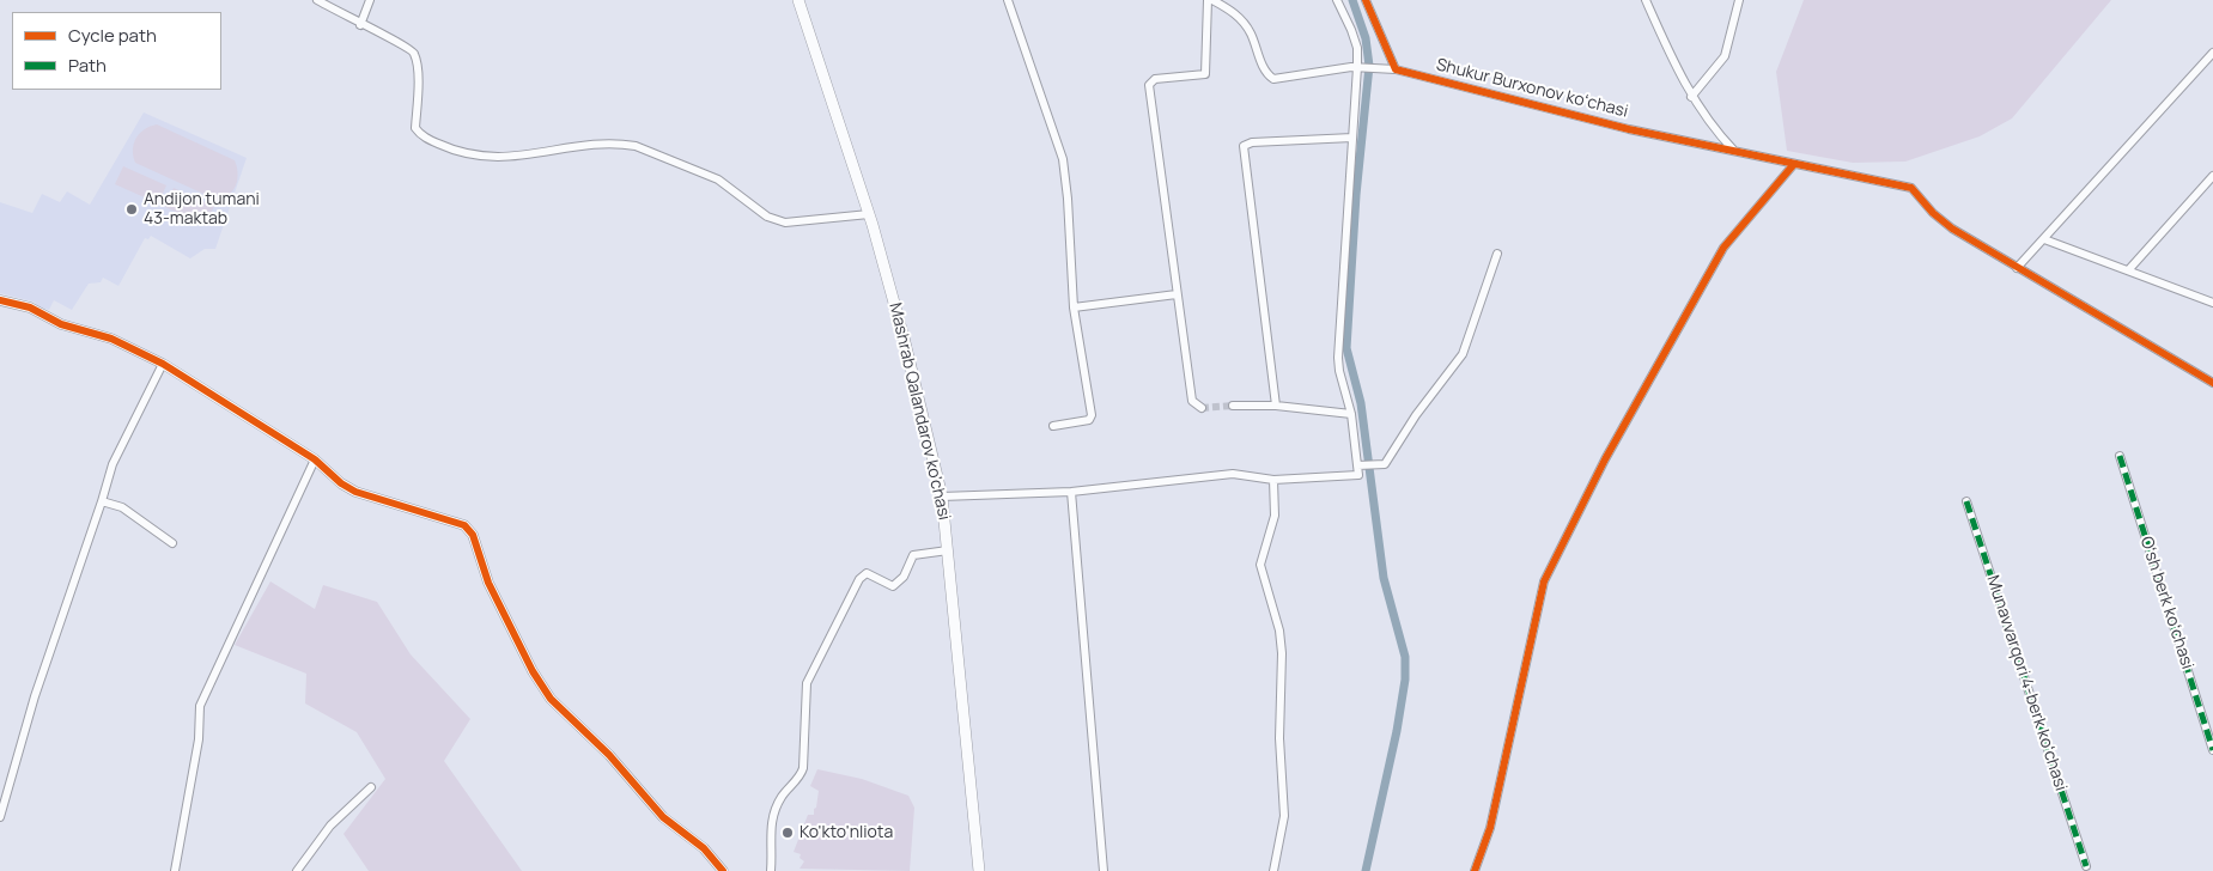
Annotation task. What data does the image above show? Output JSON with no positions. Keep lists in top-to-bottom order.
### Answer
{
  "streets": {
    "main road": ["Mashrab Qalandarov ko'chasi"],
    "street": ["Shukur Burxonov koʻchasi", "Oʻsh berk koʻchasi", "Munavvarqori 4-berk koʻchasi"]
  },
  "places": ["Andijon tumani 43-maktab", "Ko'kto'nliota"],
  "legend": ["Cycle path", "Path"]
}
